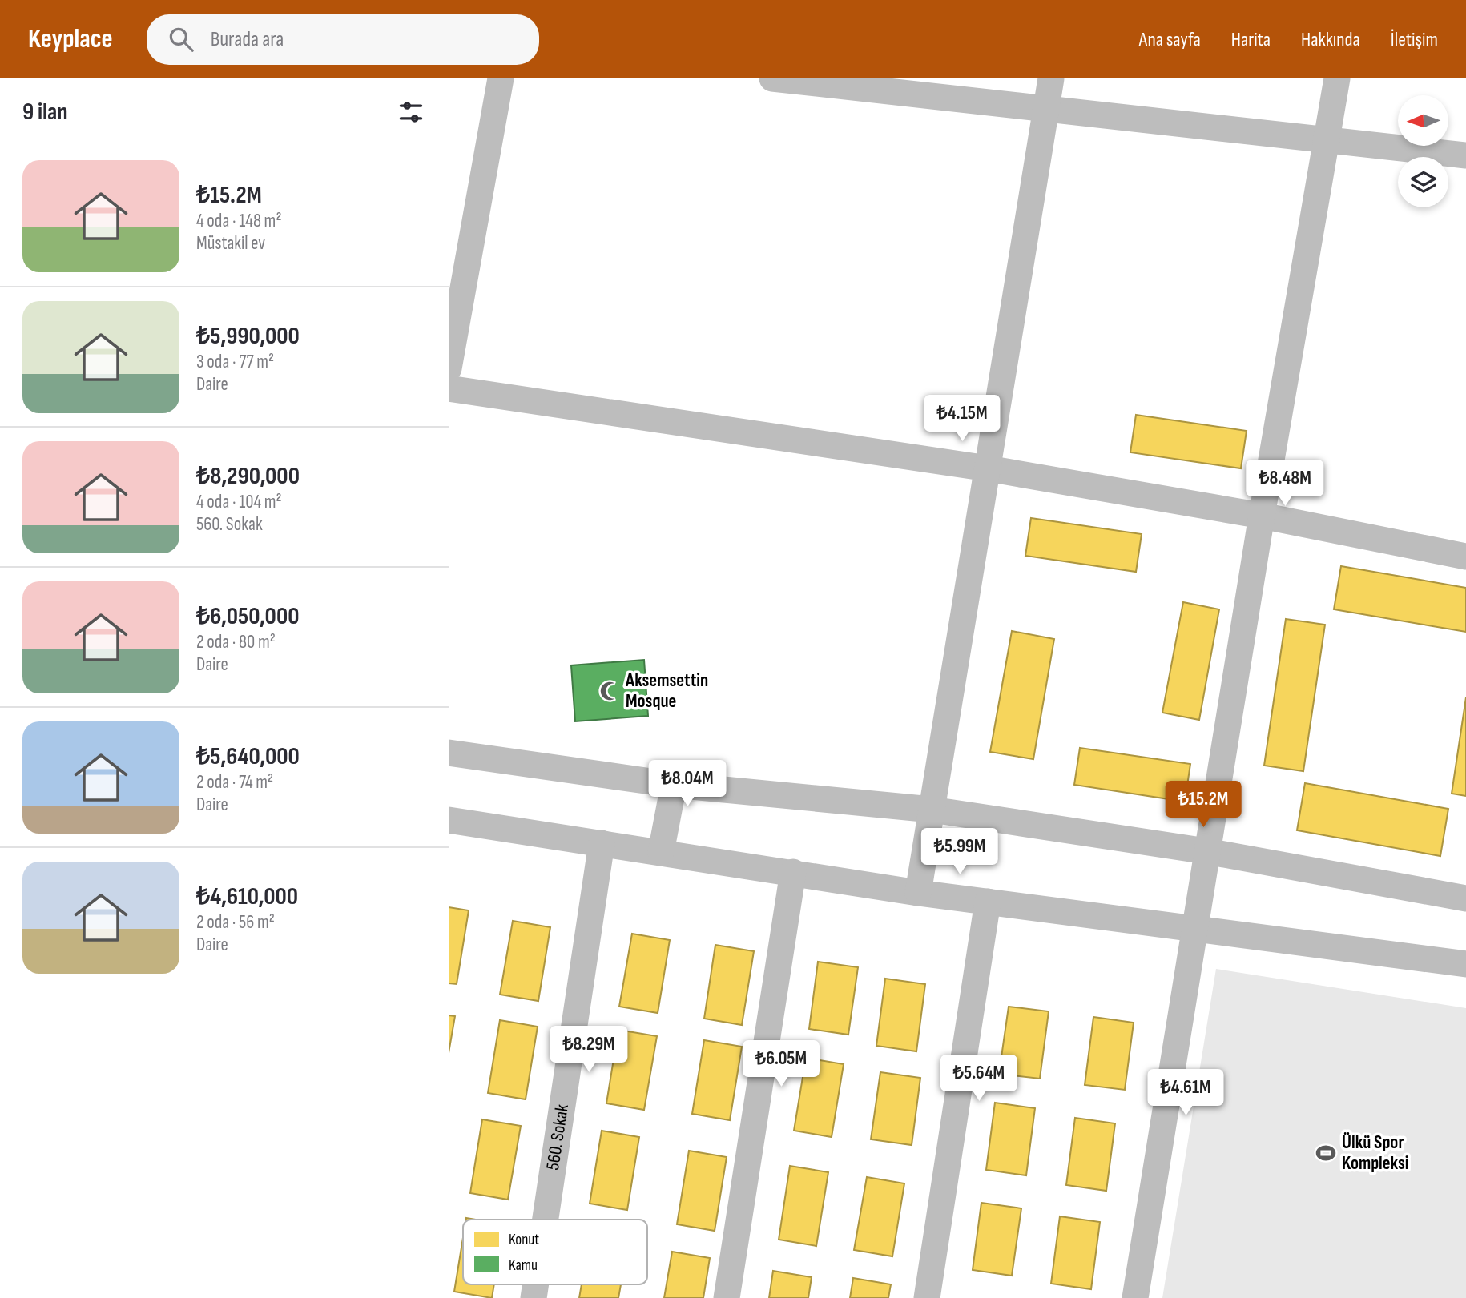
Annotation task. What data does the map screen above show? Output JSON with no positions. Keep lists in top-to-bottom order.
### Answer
{
  "streets": {
    "street": ["560. Sokak"]
  },
  "places": {
    "mosque": ["Aksemsettin Mosque"],
    "sports": ["Ülkü Spor Kompleksi"]
  },
  "legend": ["Konut", "Kamu"],
  "north": "left",
  "page": {
    "header": "Keyplace",
    "search": "Burada ara",
    "nav": [
      "Ana sayfa",
      "Harita",
      "Hakkında",
      "İletişim"
    ],
    "heading": "9 ilan",
    "list": [
      {
        "name": "₺15.2M",
        "note": "4 oda · 148 m² · Müstakil ev"
      },
      {
        "name": "₺5,990,000",
        "note": "3 oda · 77 m² · Daire"
      },
      {
        "name": "₺8,290,000",
        "note": "4 oda · 104 m² · 560. Sokak"
      },
      {
        "name": "₺6,050,000",
        "note": "2 oda · 80 m² · Daire"
      },
      {
        "name": "₺5,640,000",
        "note": "2 oda · 74 m² · Daire"
      },
      {
        "name": "₺4,610,000",
        "note": "2 oda · 56 m² · Daire"
      }
    ],
    "price": [
      "₺4.15M",
      "₺8.48M",
      "₺8.04M",
      "₺15.2M",
      "₺5.99M",
      "₺8.29M",
      "₺6.05M",
      "₺5.64M",
      "₺4.61M"
    ]
  }
}
